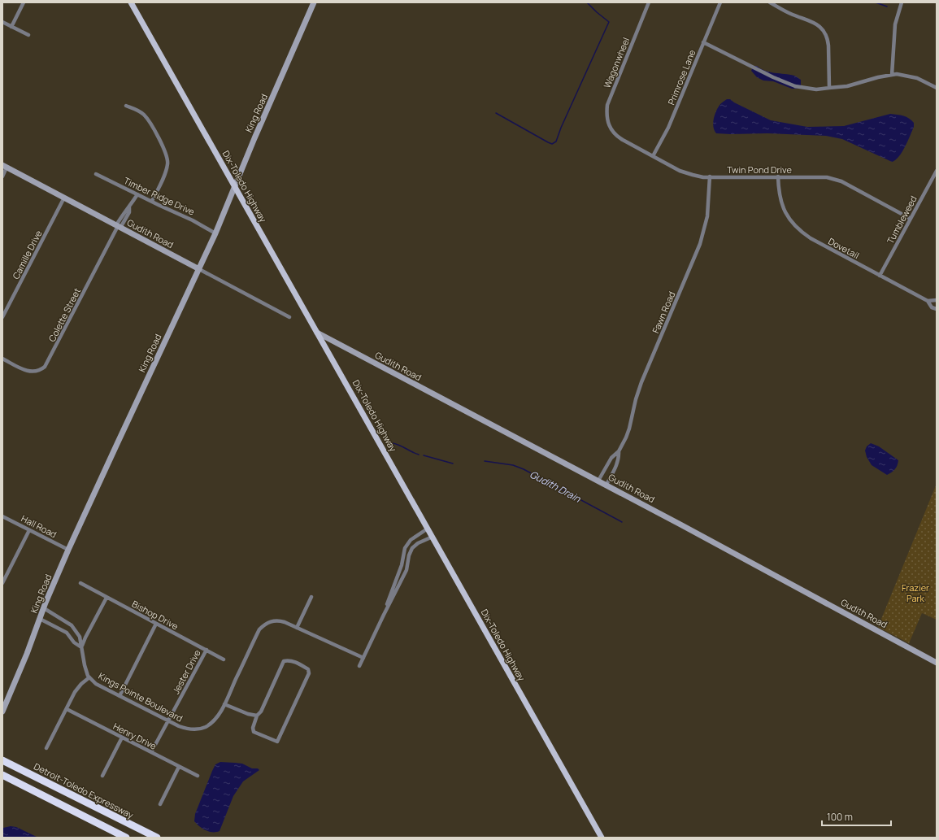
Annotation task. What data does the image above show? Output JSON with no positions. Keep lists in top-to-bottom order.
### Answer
{
  "streets": {
    "highway": ["Detroit-Toledo Expressway"],
    "main road": ["Dix-Toledo Highway"],
    "street": [
      "Wagonwheel",
      "Primrose Lane",
      "King Road",
      "Twin Pond Drive",
      "Timber Ridge Drive",
      "Tumbleweed",
      "Gudith Road",
      "Dovetail",
      "Camille Drive",
      "Fawn Road",
      "Colette Street",
      "Hall Road",
      "Bishop Drive",
      "Jester Drive",
      "Kings Pointe Boulevard",
      "Henry Drive"
    ]
  },
  "crossings": [
    ["Wagonwheel", "Twin Pond Drive"],
    ["Primrose Lane", "Twin Pond Drive"],
    ["King Road", "Dix-Toledo Highway"],
    ["King Road", "Timber Ridge Drive"],
    ["King Road", "Gudith Road"],
    ["King Road", "Hall Road"],
    ["King Road", "Kings Pointe Boulevard"],
    ["Twin Pond Drive", "Tumbleweed"],
    ["Twin Pond Drive", "Dovetail"],
    ["Twin Pond Drive", "Fawn Road"],
    ["Dix-Toledo Highway", "Gudith Road"],
    ["Timber Ridge Drive", "Colette Street"],
    ["Tumbleweed", "Dovetail"],
    ["Gudith Road", "Camille Drive"],
    ["Gudith Road", "Fawn Road"],
    ["Gudith Road", "Colette Street"],
    ["Bishop Drive", "Jester Drive"],
    ["Jester Drive", "Kings Pointe Boulevard"],
    ["Jester Drive", "Henry Drive"]
  ],
  "water": ["Gudith Drain"],
  "parks": ["Frazier Park"],
  "scale_bar": "100 m"
}
